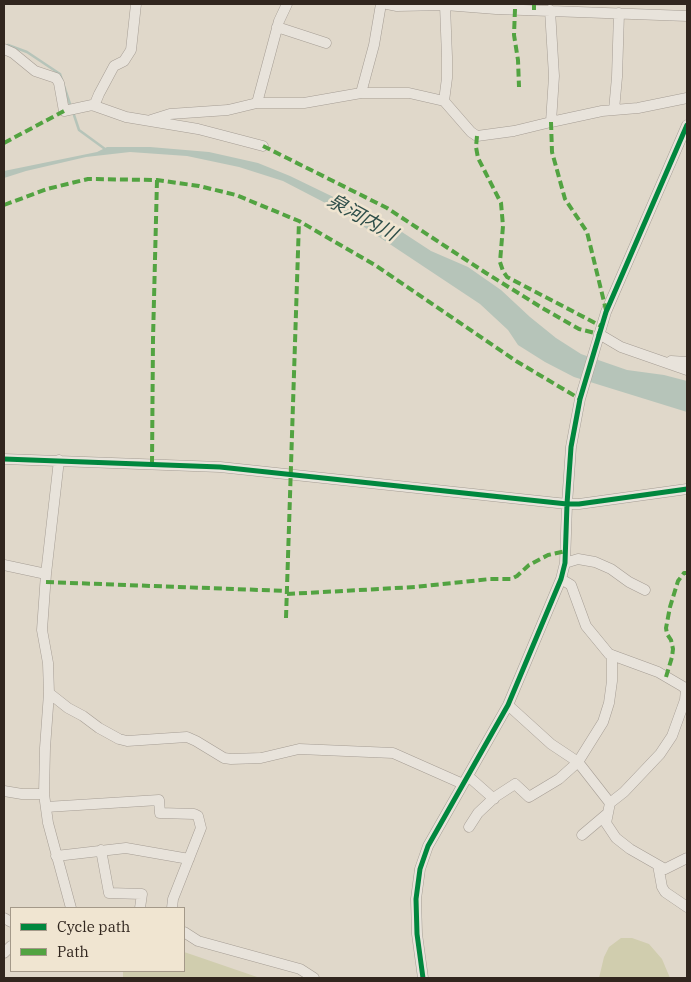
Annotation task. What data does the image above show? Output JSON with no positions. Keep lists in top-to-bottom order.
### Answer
{
  "water": ["泉河内川"],
  "legend": ["Cycle path", "Path"]
}
